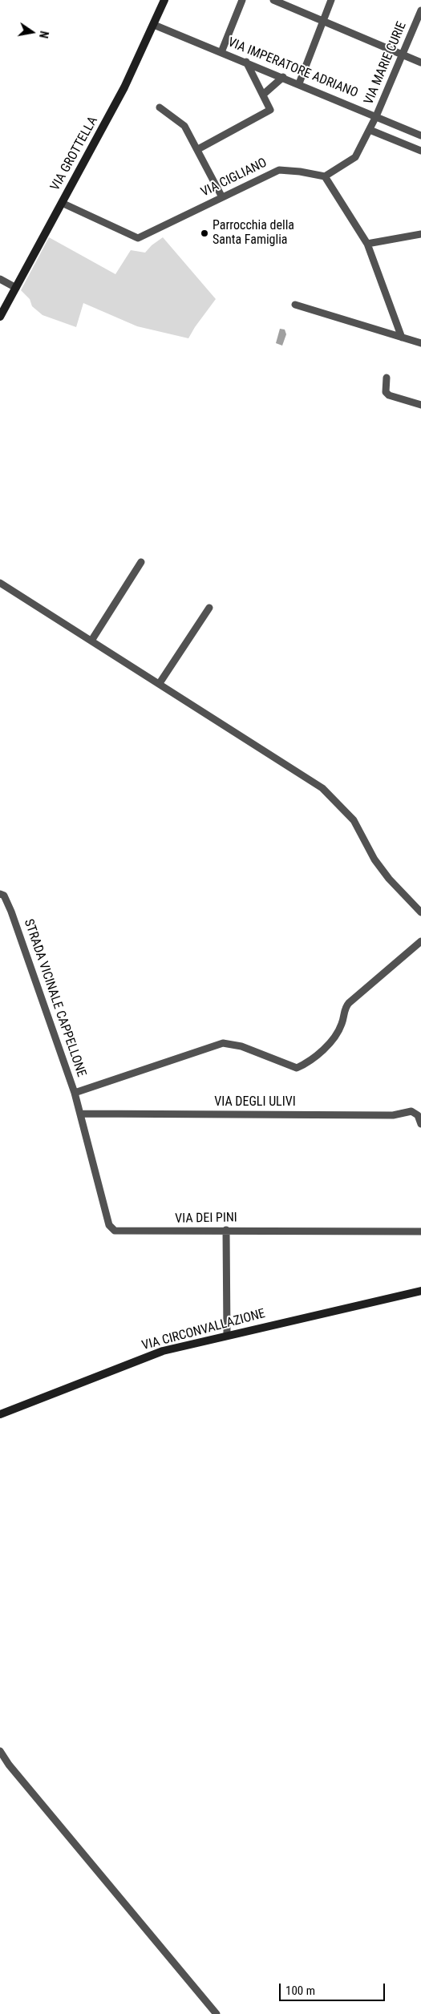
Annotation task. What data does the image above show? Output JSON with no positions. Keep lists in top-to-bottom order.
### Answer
{
  "streets": {
    "main road": ["VIA GROTTELLA", "VIA CIRCONVALLAZIONE"],
    "street": [
      "VIA MARIE CURIE",
      "VIA IMPERATORE ADRIANO",
      "VIA CIGLIANO",
      "STRADA VICINALE CAPPELLONE",
      "VIA DEGLI ULIVI",
      "VIA DEI PINI"
    ]
  },
  "crossings": [
    ["VIA MARIE CURIE", "VIA IMPERATORE ADRIANO"],
    ["VIA MARIE CURIE", "VIA CIGLIANO"],
    ["VIA IMPERATORE ADRIANO", "VIA GROTTELLA"],
    ["VIA GROTTELLA", "VIA CIGLIANO"],
    ["STRADA VICINALE CAPPELLONE", "VIA DEGLI ULIVI"],
    ["STRADA VICINALE CAPPELLONE", "VIA DEI PINI"],
    ["VIA DEGLI ULIVI", "VIA DEI PINI"]
  ],
  "places": ["Parrocchia della Santa Famiglia"],
  "scale_bar": "100 m",
  "north": "right"
}
